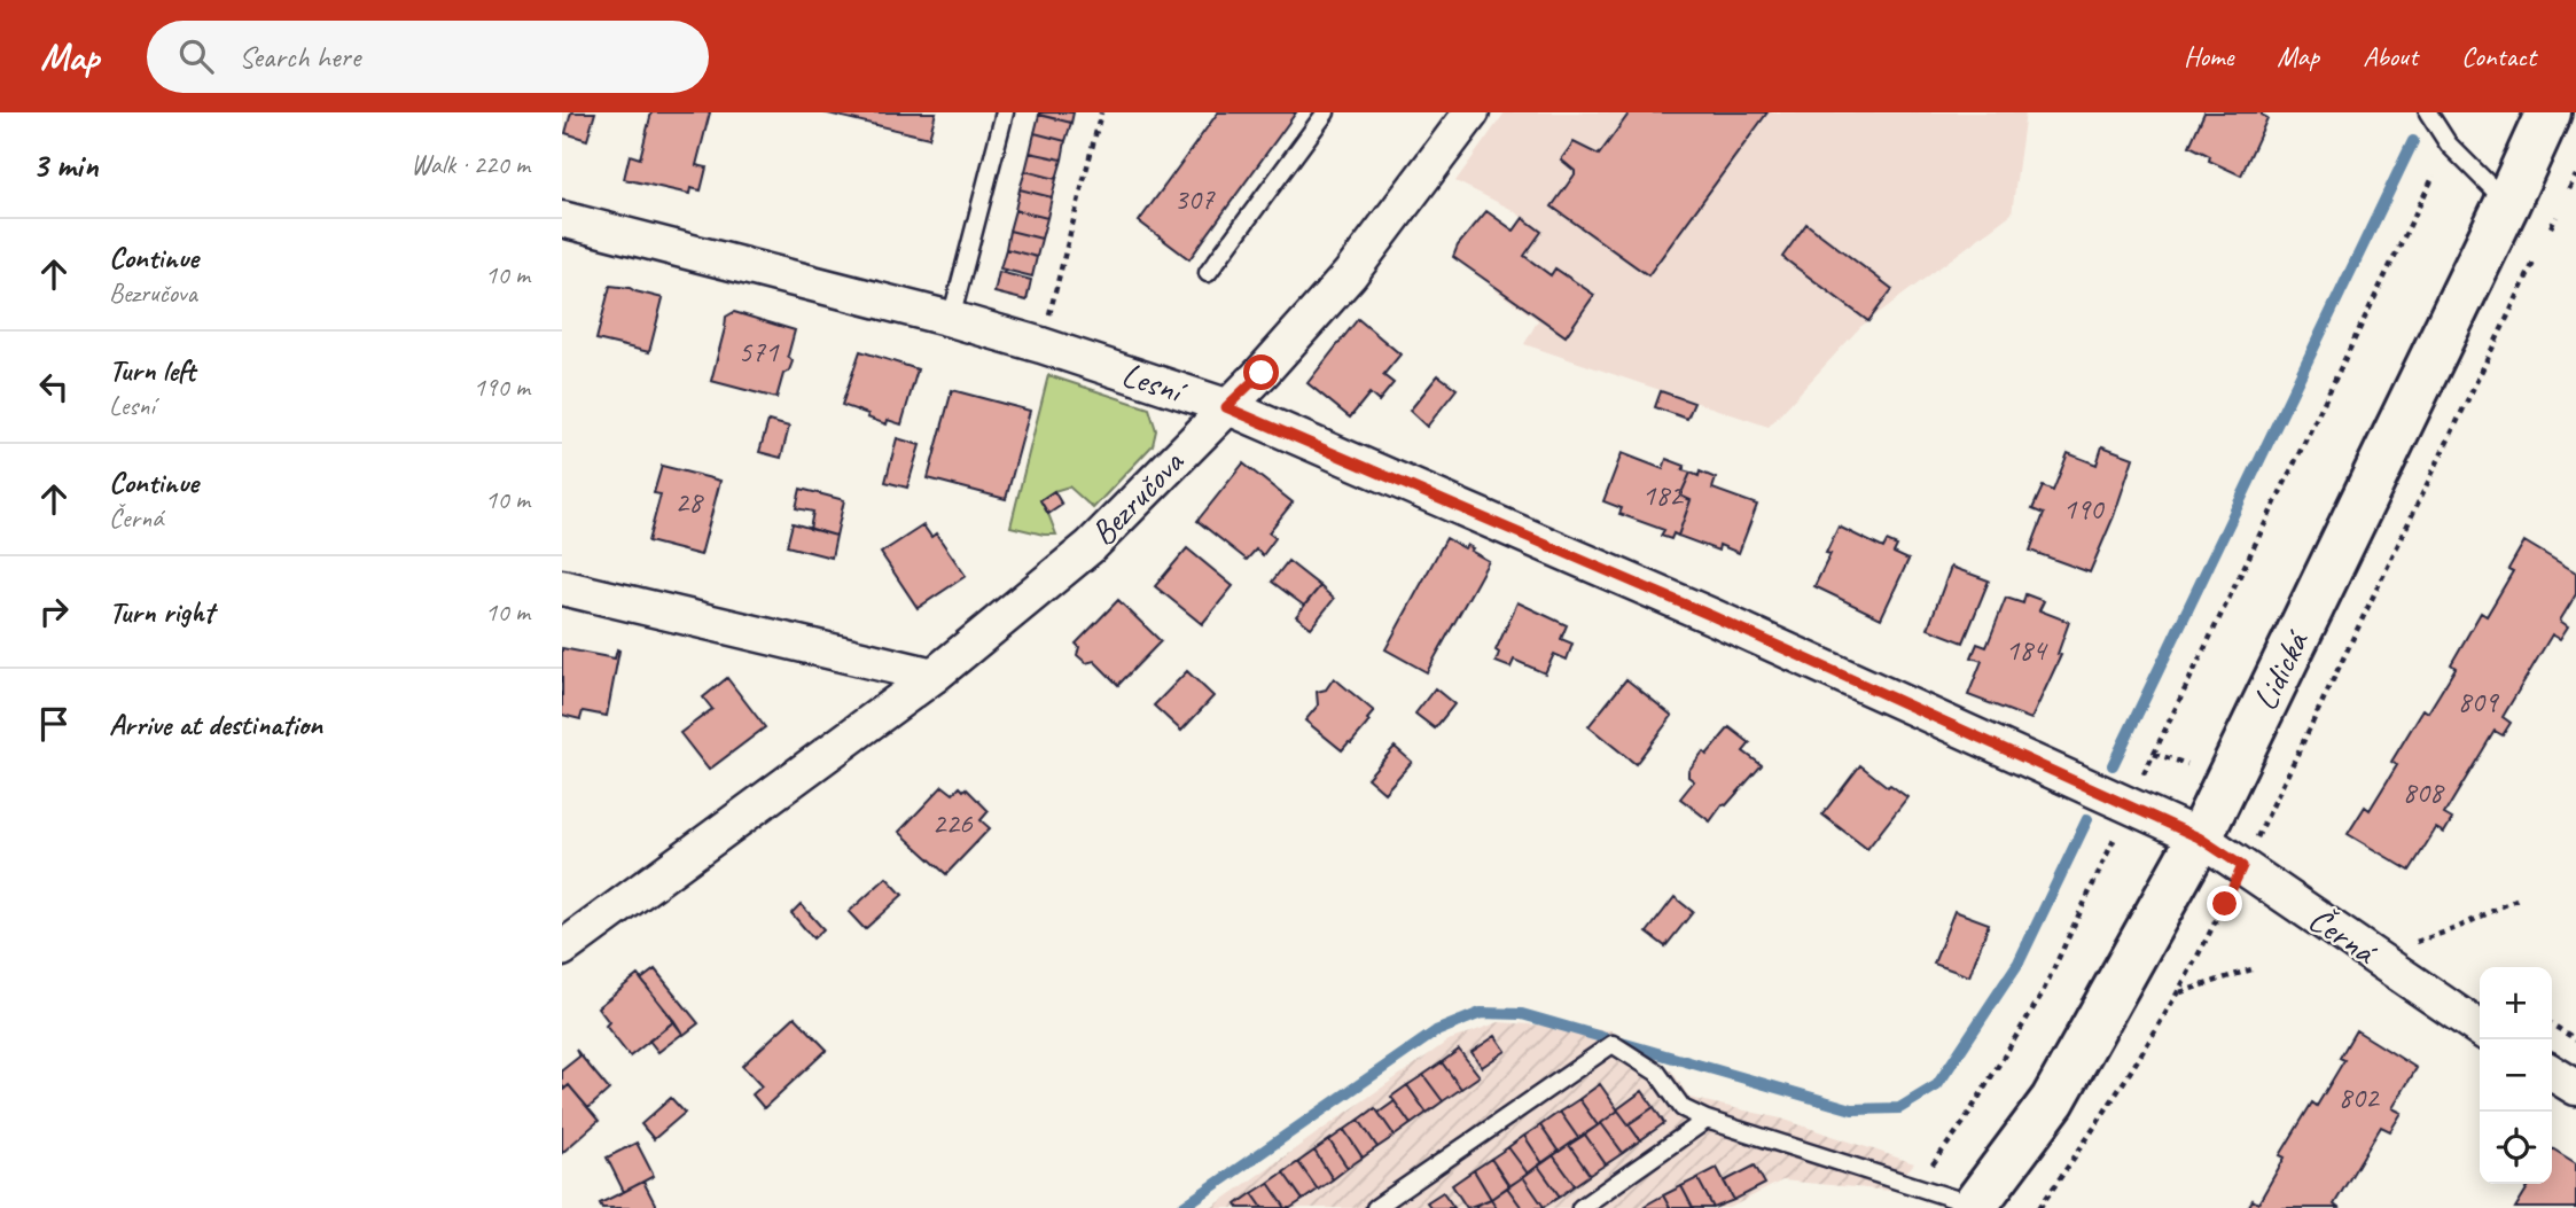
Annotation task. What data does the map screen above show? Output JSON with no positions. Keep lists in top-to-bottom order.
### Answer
{
  "streets": {
    "street": [
      "Lesní",
      "Bezručova",
      "Lidická",
      "Černá"
    ]
  },
  "crossings": [
    ["Lesní", "Bezručova"],
    ["Lesní", "Lidická"],
    ["Lesní", "Černá"],
    ["Lidická", "Černá"]
  ],
  "house_numbers": [
    "307",
    "571",
    "182",
    "28",
    "190",
    "184",
    "809",
    "808",
    "226",
    "802"
  ],
  "page": {
    "header": "Map",
    "search": "Search here",
    "nav": [
      "Home",
      "Map",
      "About",
      "Contact"
    ],
    "heading": ["3 min", "Walk · 220 m"],
    "list": [
      ["Continue", "Bezručova", "10 m"],
      ["Turn left", "Lesní", "190 m"],
      ["Continue", "Černá", "10 m"],
      ["Turn right", "10 m"],
      "Arrive at destination"
    ],
    "map_buttons": ["+", "−"]
  }
}
